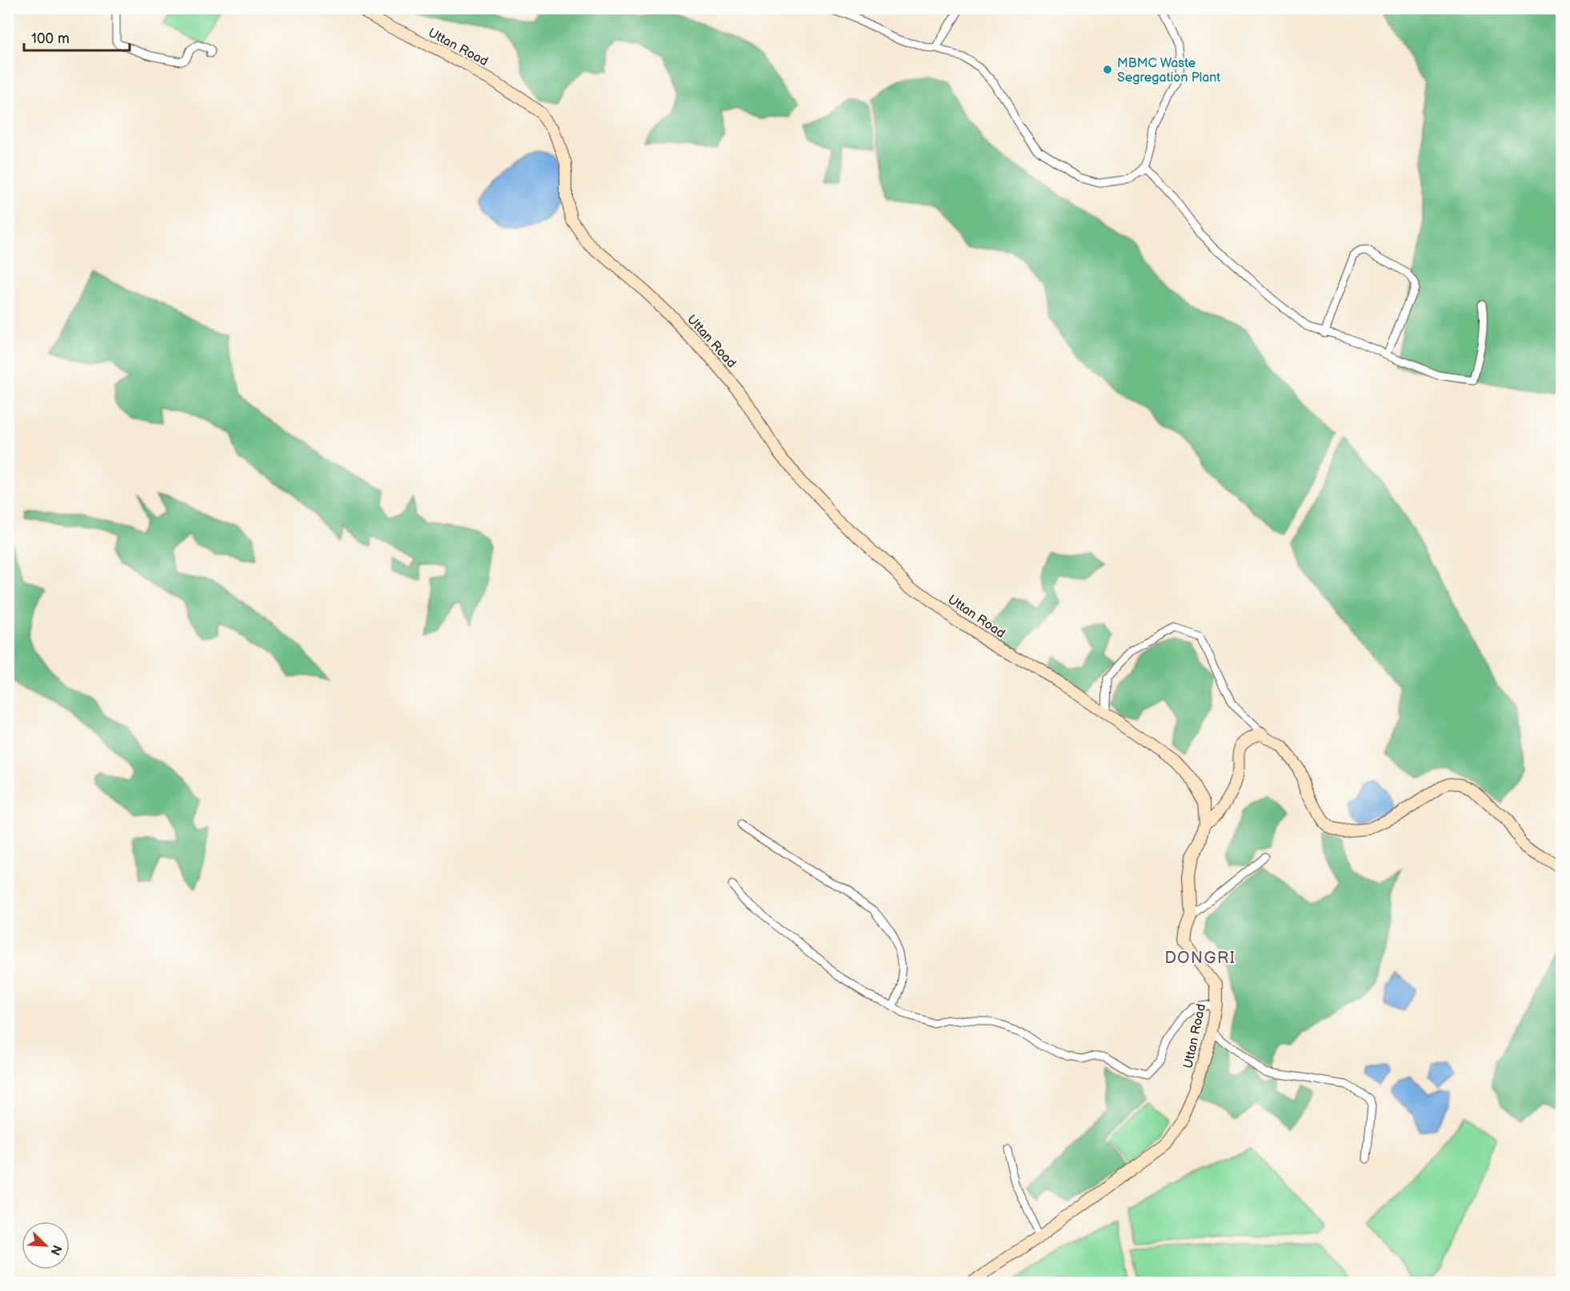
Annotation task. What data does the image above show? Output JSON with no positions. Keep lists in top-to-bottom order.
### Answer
{
  "streets": {
    "main road": ["Uttan Road"]
  },
  "districts": ["DONGRI"],
  "places": ["MBMC Waste Segregation Plant"],
  "scale_bar": "100 m",
  "north": "bottom right"
}
